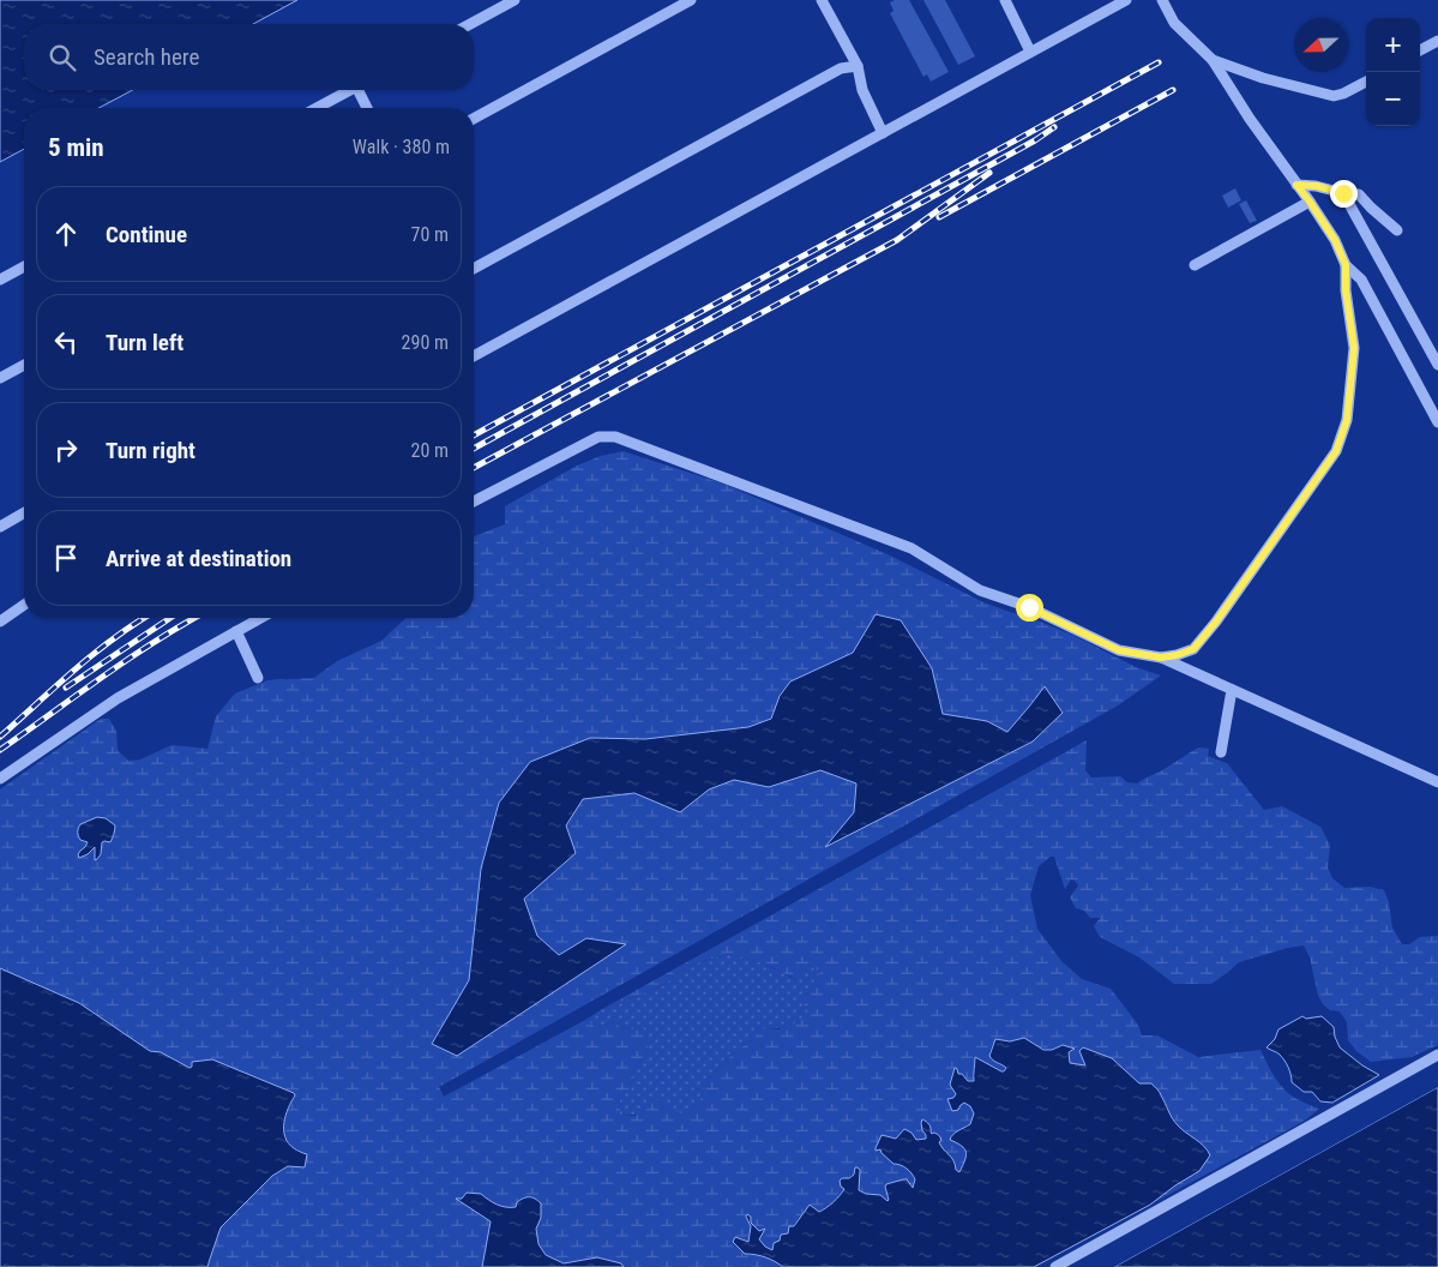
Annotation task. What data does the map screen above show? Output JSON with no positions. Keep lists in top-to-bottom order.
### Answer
{
  "north": "left",
  "page": {
    "map_buttons": ["+", "−"],
    "search": "Search here",
    "heading": ["5 min", "Walk · 380 m"],
    "list": [
      ["Continue", "70 m"],
      ["Turn left", "290 m"],
      ["Turn right", "20 m"],
      "Arrive at destination"
    ]
  }
}
